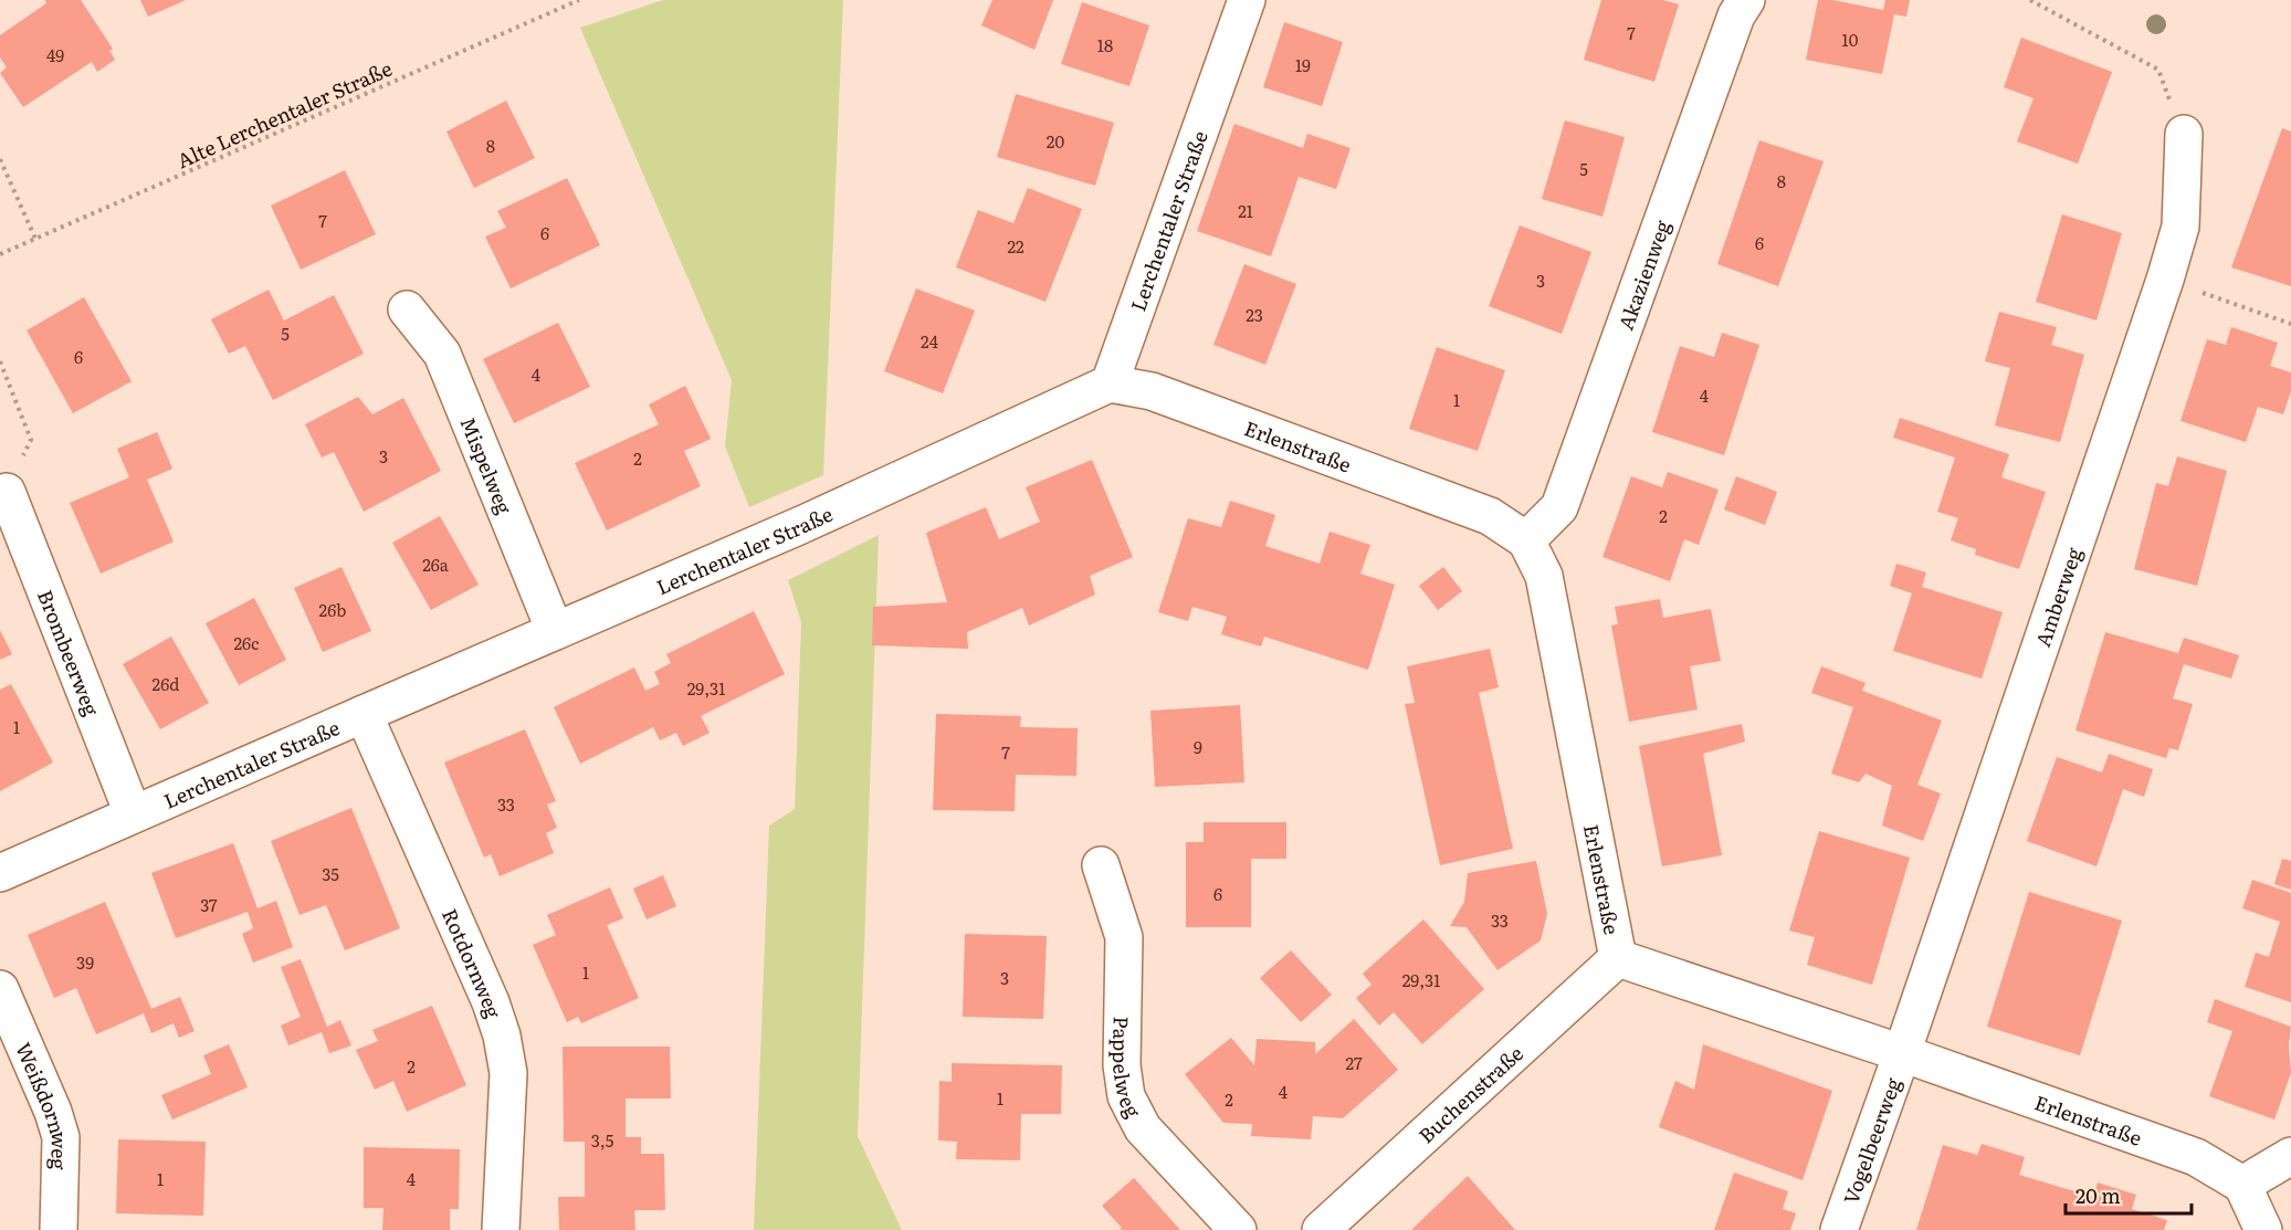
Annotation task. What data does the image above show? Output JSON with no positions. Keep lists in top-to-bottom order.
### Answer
{
  "streets": {
    "street": [
      "Lerchentaler Straße",
      "Akazienweg",
      "Erlenstraße",
      "Mispelweg",
      "Amberweg",
      "Brombeerweg",
      "Rotdornweg",
      "Pappelweg",
      "Buchenstraße",
      "Weißdornweg",
      "Vogelbeerweg"
    ],
    "path": ["Alte Lerchentaler Straße"]
  },
  "crossings": [
    ["Lerchentaler Straße", "Erlenstraße"],
    ["Lerchentaler Straße", "Mispelweg"],
    ["Lerchentaler Straße", "Brombeerweg"],
    ["Lerchentaler Straße", "Rotdornweg"],
    ["Akazienweg", "Erlenstraße"],
    ["Erlenstraße", "Amberweg"],
    ["Erlenstraße", "Buchenstraße"],
    ["Erlenstraße", "Vogelbeerweg"],
    ["Amberweg", "Vogelbeerweg"]
  ],
  "house_numbers": [
    "7",
    "10",
    "18",
    "49",
    "19",
    "20",
    "8",
    "5",
    "8",
    "21",
    "7",
    "6",
    "6",
    "22",
    "3",
    "23",
    "5",
    "24",
    "6",
    "4",
    "4",
    "1",
    "3",
    "2",
    "2",
    "26a",
    "26b",
    "26c",
    "26d",
    "29,31",
    "1",
    "9",
    "7",
    "33",
    "35",
    "6",
    "37",
    "33",
    "39",
    "1",
    "3",
    "29,31",
    "27",
    "2",
    "4",
    "1",
    "2",
    "3,5",
    "1",
    "4"
  ],
  "scale_bar": "20 m"
}
